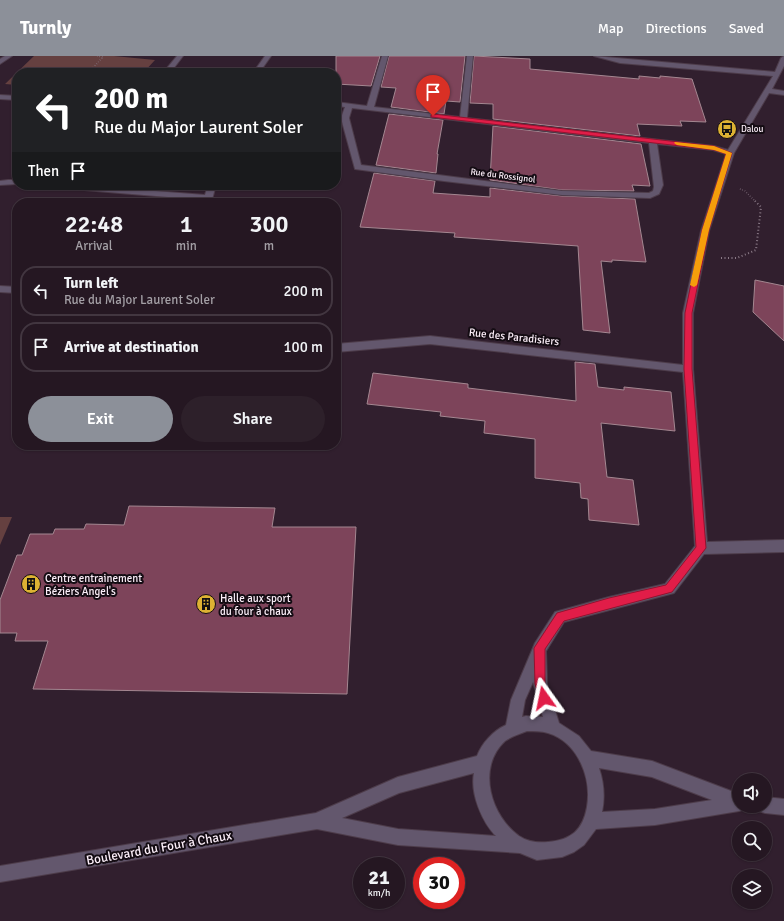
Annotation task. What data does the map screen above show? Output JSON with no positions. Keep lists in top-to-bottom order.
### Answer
{
  "streets": {
    "street": ["Rue du Rossignol", "Rue des Paradisiers", "Boulevard du Four à Chaux"]
  },
  "places": {
    "bus stop": ["Dalou"],
    "building": ["Centre entrainement Béziers Angel's", "Halle aux sport du four à chaux"]
  },
  "page": {
    "header": "Turnly",
    "nav": ["Map", "Directions", "Saved"],
    "turn": ["200 m", "Rue du Major Laurent Soler"],
    "then": "Then",
    "eta": [
      "22:48",
      "Arrival",
      "1",
      "min",
      "300",
      "m"
    ],
    "list": [
      {
        "name": "Turn left",
        "note": "Rue du Major Laurent Soler",
        "value": "200 m"
      },
      {
        "name": "Arrive at destination",
        "value": "100 m"
      }
    ],
    "buttons": ["Exit", "Share"],
    "speed": "21 km/h",
    "limit": "30"
  }
}
